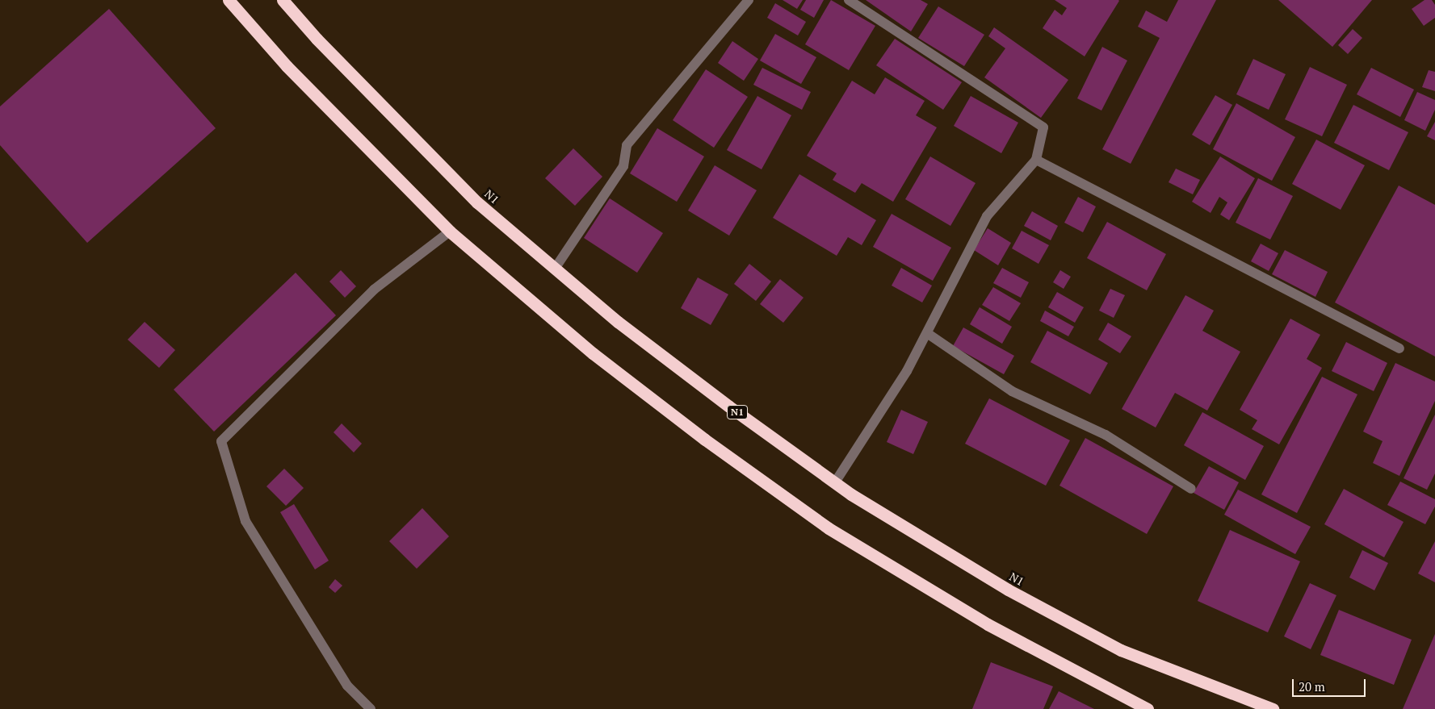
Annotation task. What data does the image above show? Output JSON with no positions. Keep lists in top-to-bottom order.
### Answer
{
  "streets": {
    "highway": ["N1"]
  },
  "scale_bar": "20 m"
}
